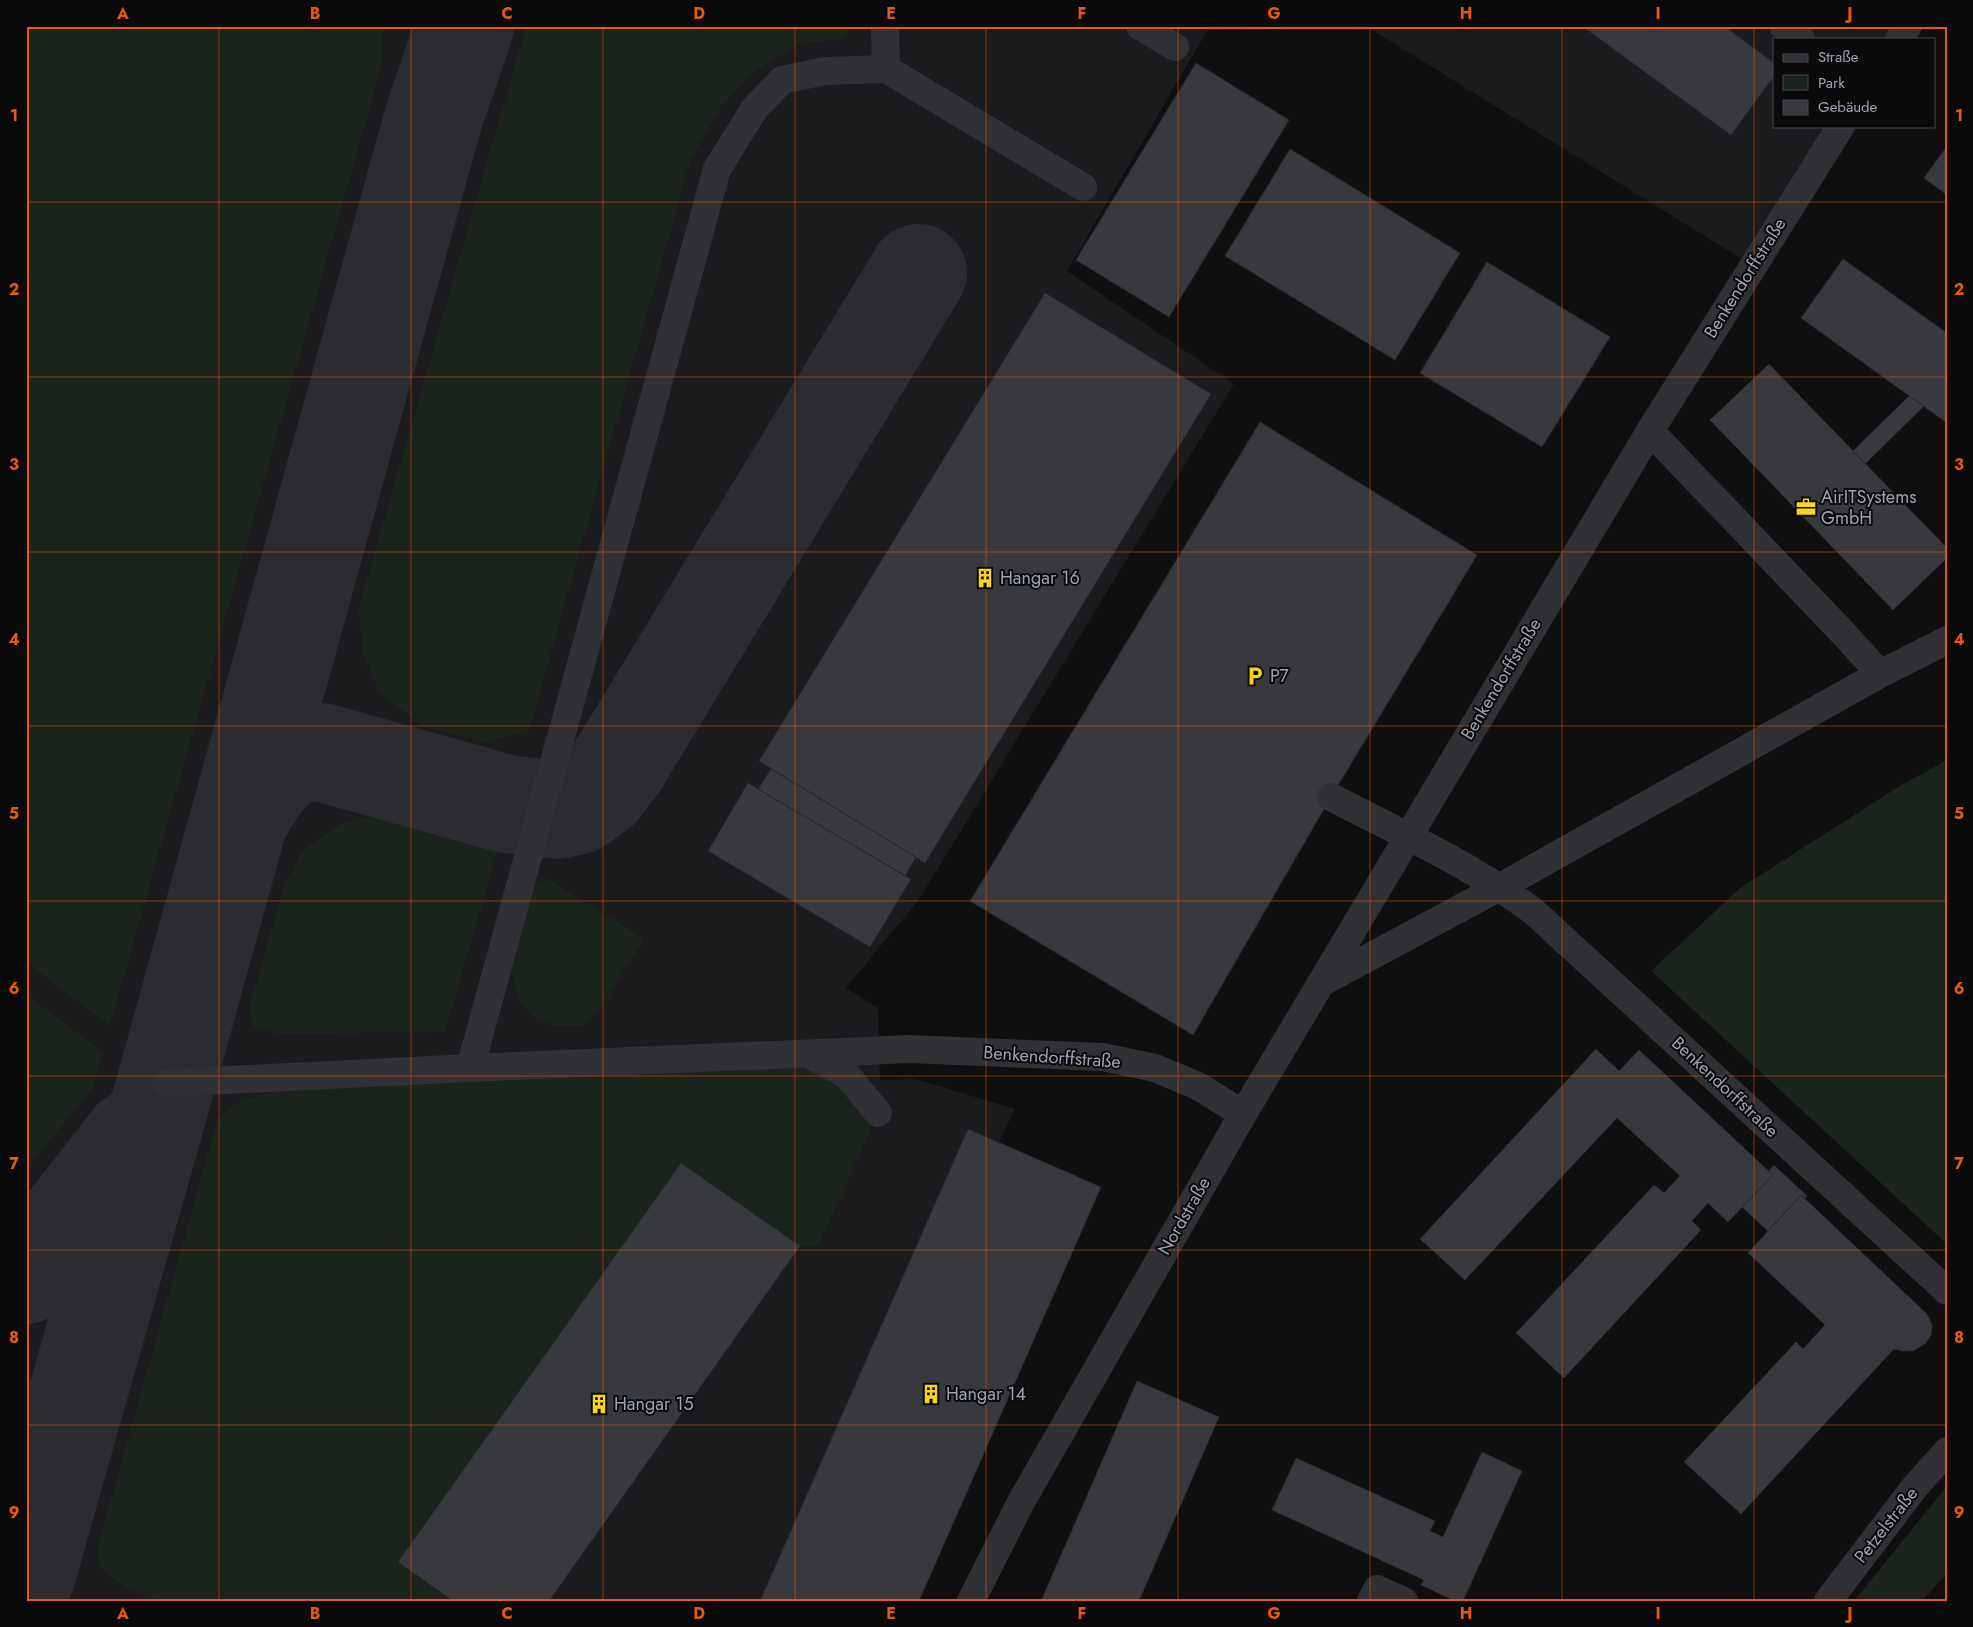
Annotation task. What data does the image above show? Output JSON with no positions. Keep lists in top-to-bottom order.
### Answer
{
  "streets": {
    "street": ["Benkendorffstraße", "Nordstraße", "Petzelstraße"]
  },
  "crossings": [
    ["Benkendorffstraße", "Nordstraße"]
  ],
  "places": {
    "office": ["AirITSystems GmbH"],
    "building": ["Hangar 16", "Hangar 14", "Hangar 15"],
    "parking": ["P7"]
  },
  "legend": ["Straße", "Park", "Gebäude"],
  "grid": {
    "columns": [
      "A",
      "B",
      "C",
      "D",
      "E",
      "F",
      "G",
      "H",
      "I",
      "J"
    ],
    "rows": [
      "1",
      "2",
      "3",
      "4",
      "5",
      "6",
      "7",
      "8",
      "9"
    ]
  }
}
